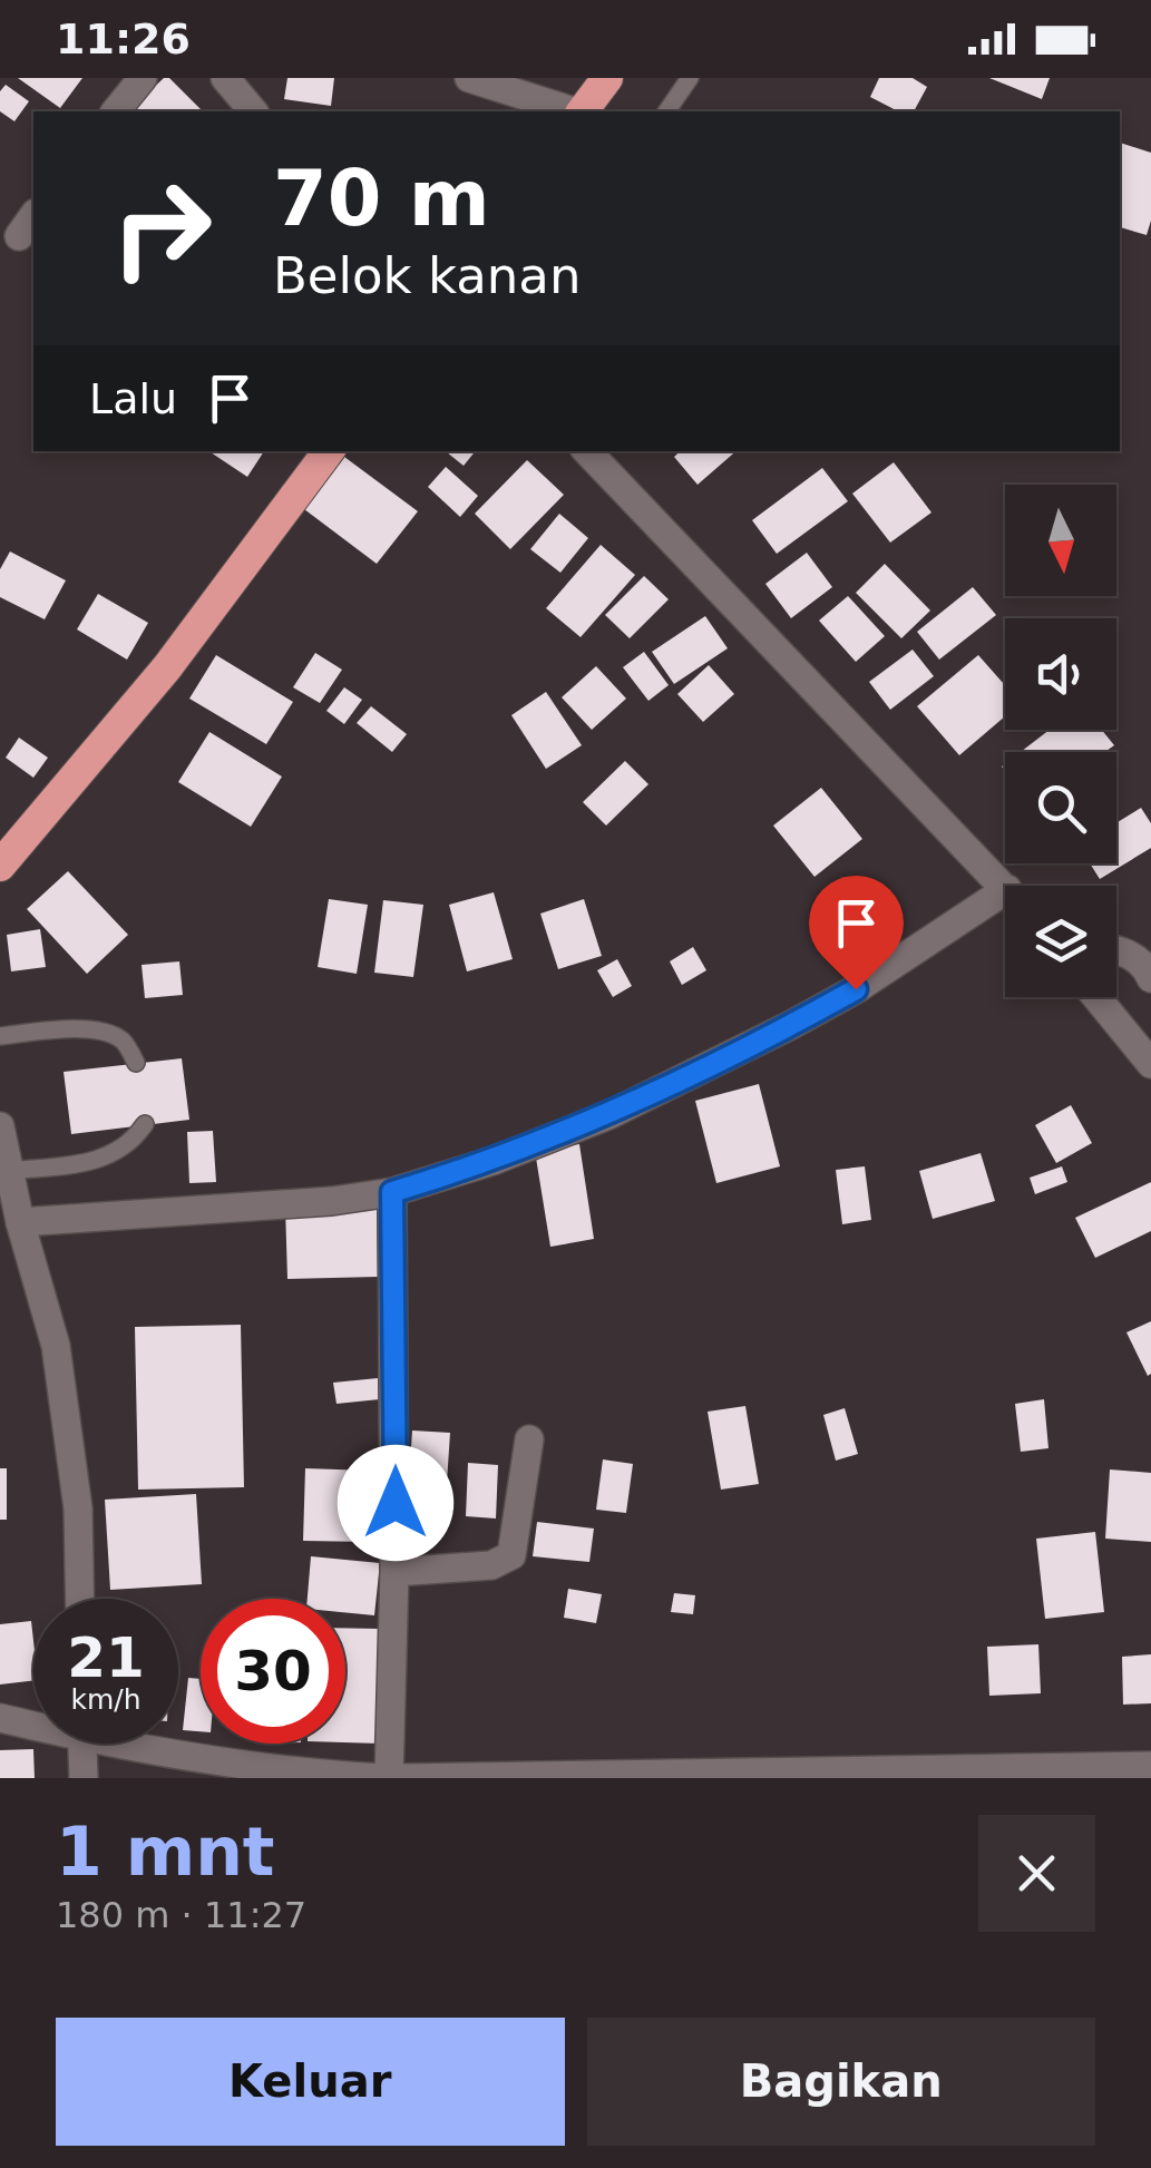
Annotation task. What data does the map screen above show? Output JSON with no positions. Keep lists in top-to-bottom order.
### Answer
{
  "north": "bottom",
  "page": {
    "status": "11:26",
    "turn": ["70 m", "Belok kanan"],
    "then": "Lalu",
    "speed": "21 km/h",
    "limit": "30",
    "heading": ["1 mnt", "180 m · 11:27"],
    "buttons": ["Keluar", "Bagikan"]
  }
}
